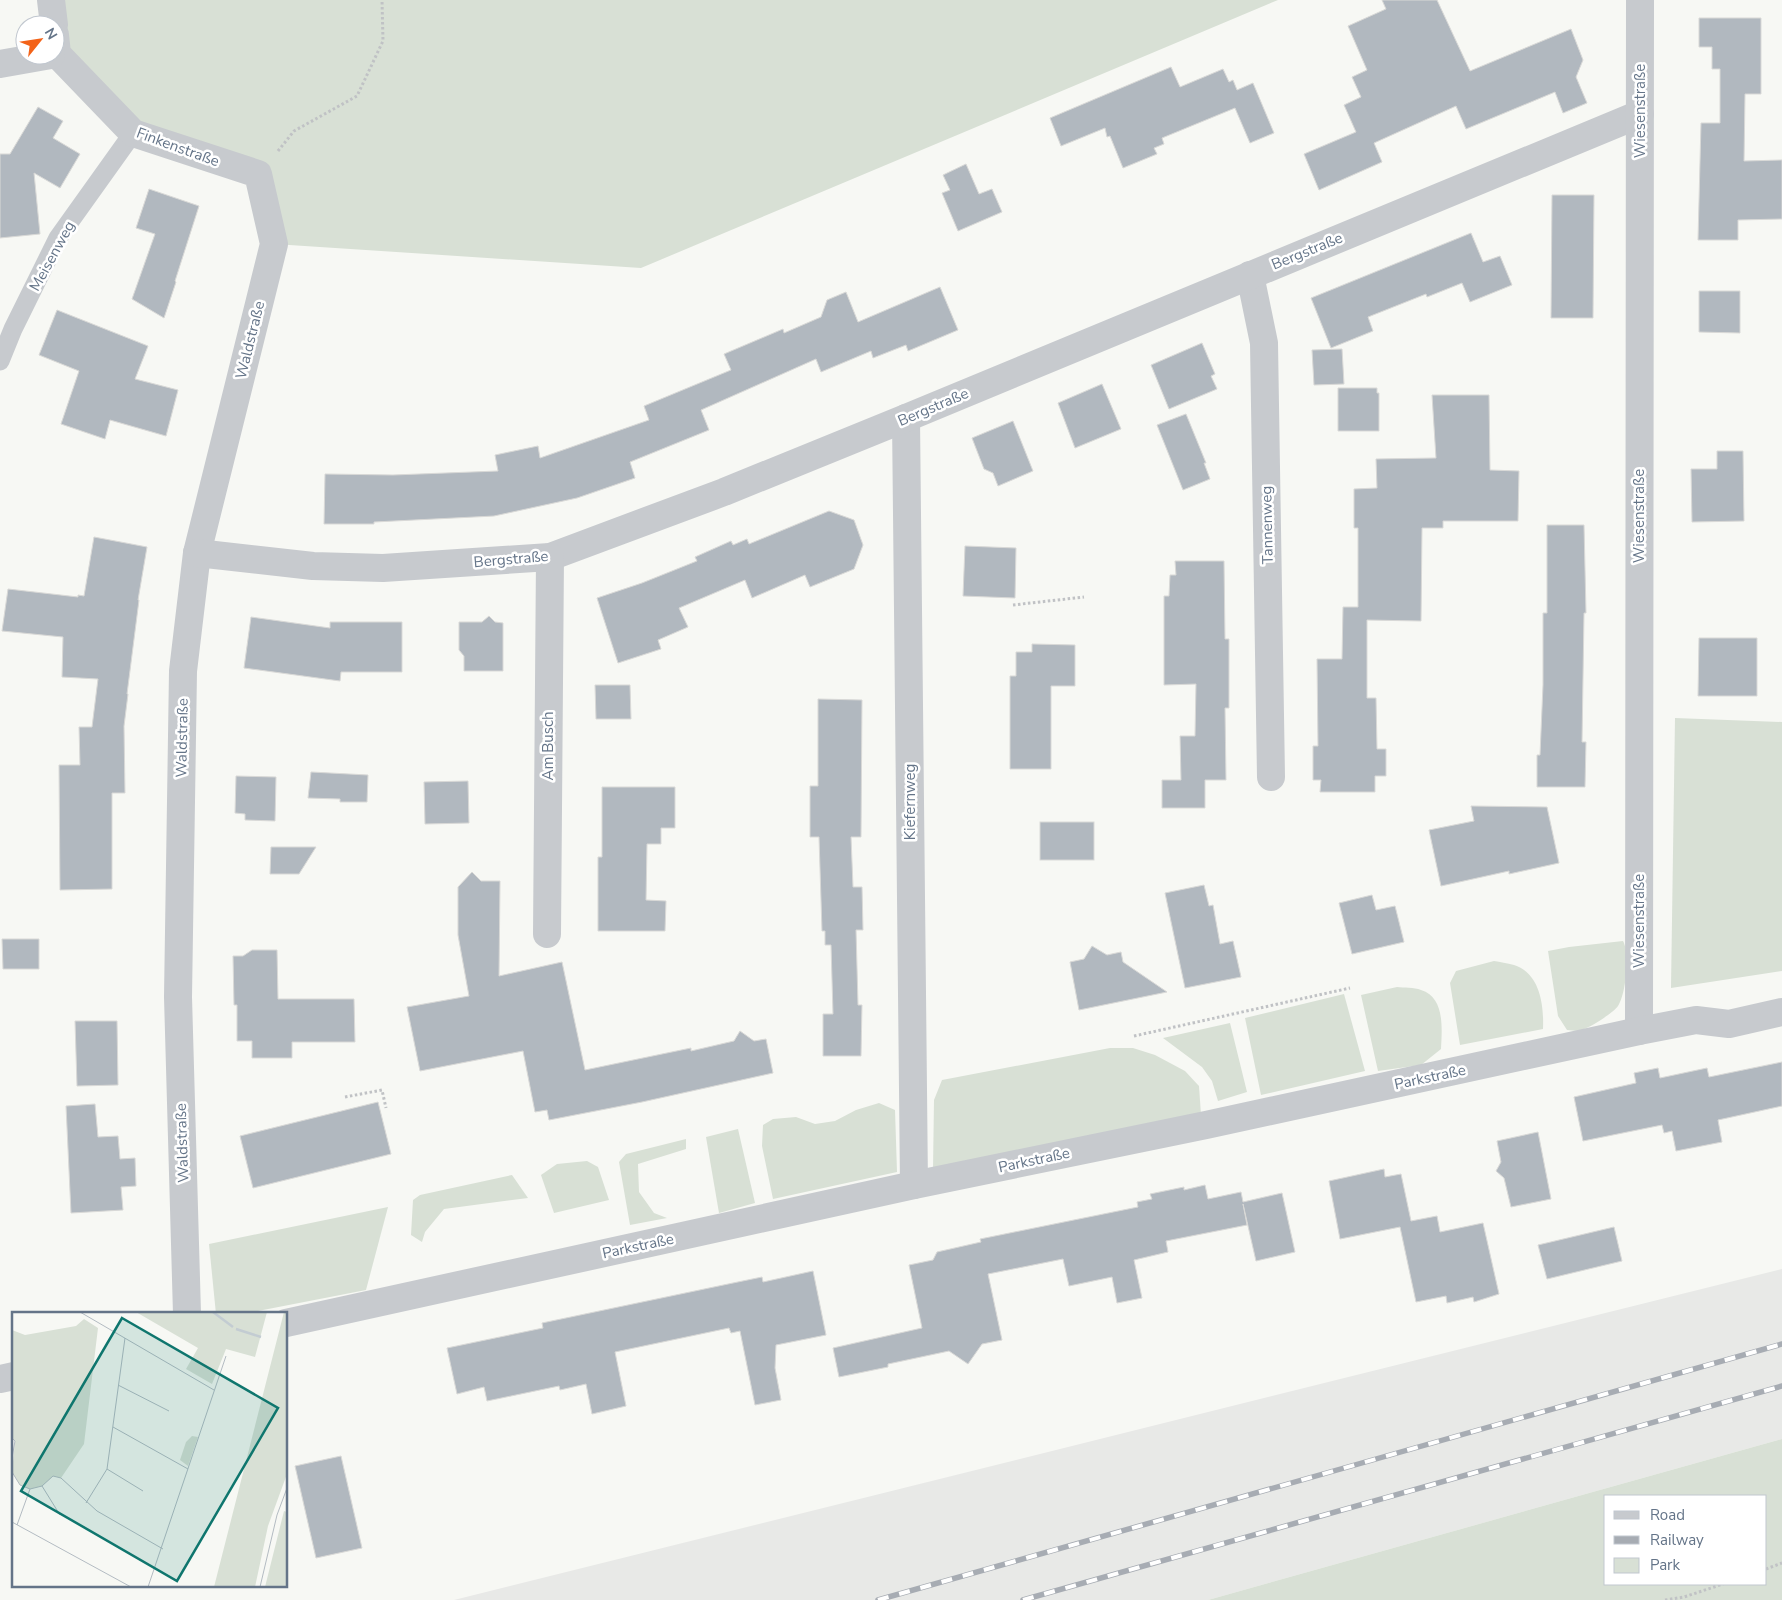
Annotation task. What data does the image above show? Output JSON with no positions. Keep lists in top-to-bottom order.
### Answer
{
  "streets": {
    "street": [
      "Wiesenstraße",
      "Finkenstraße",
      "Bergstraße",
      "Waldstraße",
      "Tannenweg",
      "Am Busch",
      "Kiefernweg",
      "Parkstraße"
    ],
    "lane": ["Meisenweg"]
  },
  "crossings": [
    ["Wiesenstraße", "Bergstraße"],
    ["Wiesenstraße", "Parkstraße"],
    ["Finkenstraße", "Meisenweg"],
    ["Finkenstraße", "Waldstraße"],
    ["Bergstraße", "Waldstraße"],
    ["Bergstraße", "Tannenweg"],
    ["Bergstraße", "Am Busch"],
    ["Bergstraße", "Kiefernweg"],
    ["Kiefernweg", "Parkstraße"]
  ],
  "legend": ["Road", "Railway", "Park"],
  "north": "top right"
}
